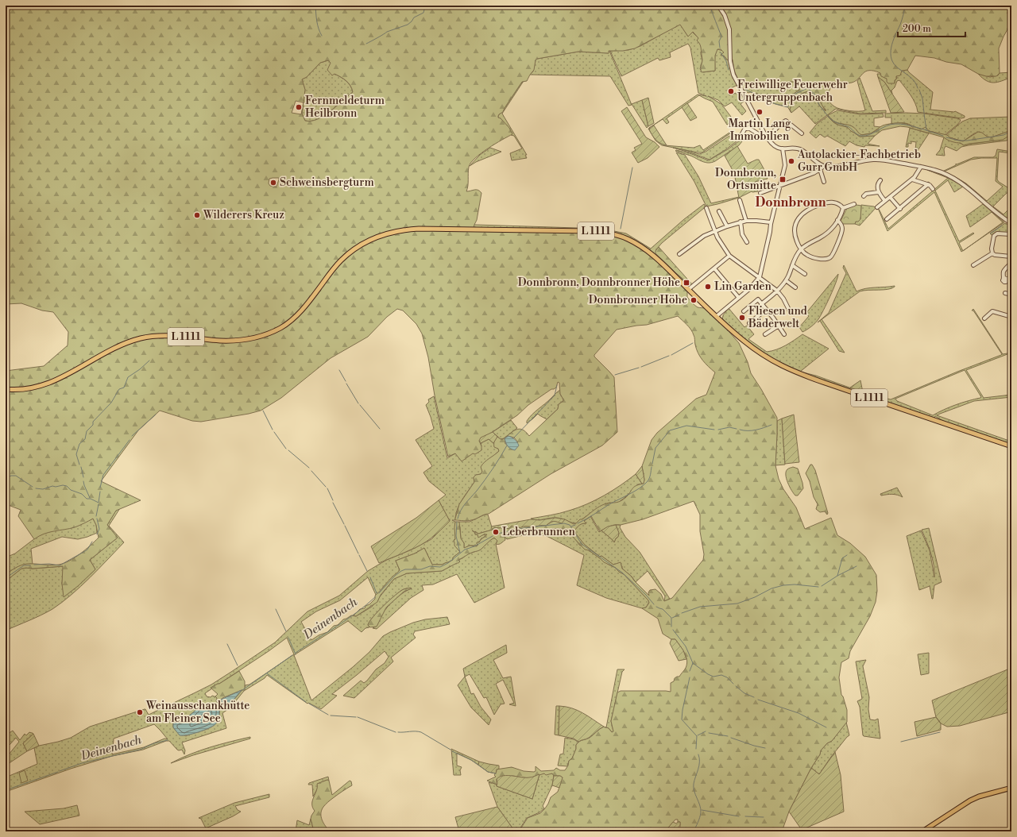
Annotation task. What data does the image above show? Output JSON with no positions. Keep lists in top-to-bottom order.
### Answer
{
  "streets": {
    "main road": ["L 1111"]
  },
  "districts": ["Donnbronn"],
  "water": ["Deinenbach"],
  "places": {
    "other": [
      "Freiwillige Feuerwehr Untergruppenbach",
      "Fernmeldeturm Heilbronn",
      "Martin Lang Immobilien",
      "Autolackier-Fachbetrieb Gurr GmbH",
      "Schweinsbergturm",
      "Wilderers Kreuz",
      "Lin Garden",
      "Donnbronner Höhe",
      "Fliesen und Bäderwelt",
      "Leberbrunnen",
      "Weinausschankhütte am Fleiner See"
    ],
    "transit": ["Donnbronn, Ortsmitte", "Donnbronn, Donnbronner Höhe"]
  },
  "scale_bar": "200 m"
}
